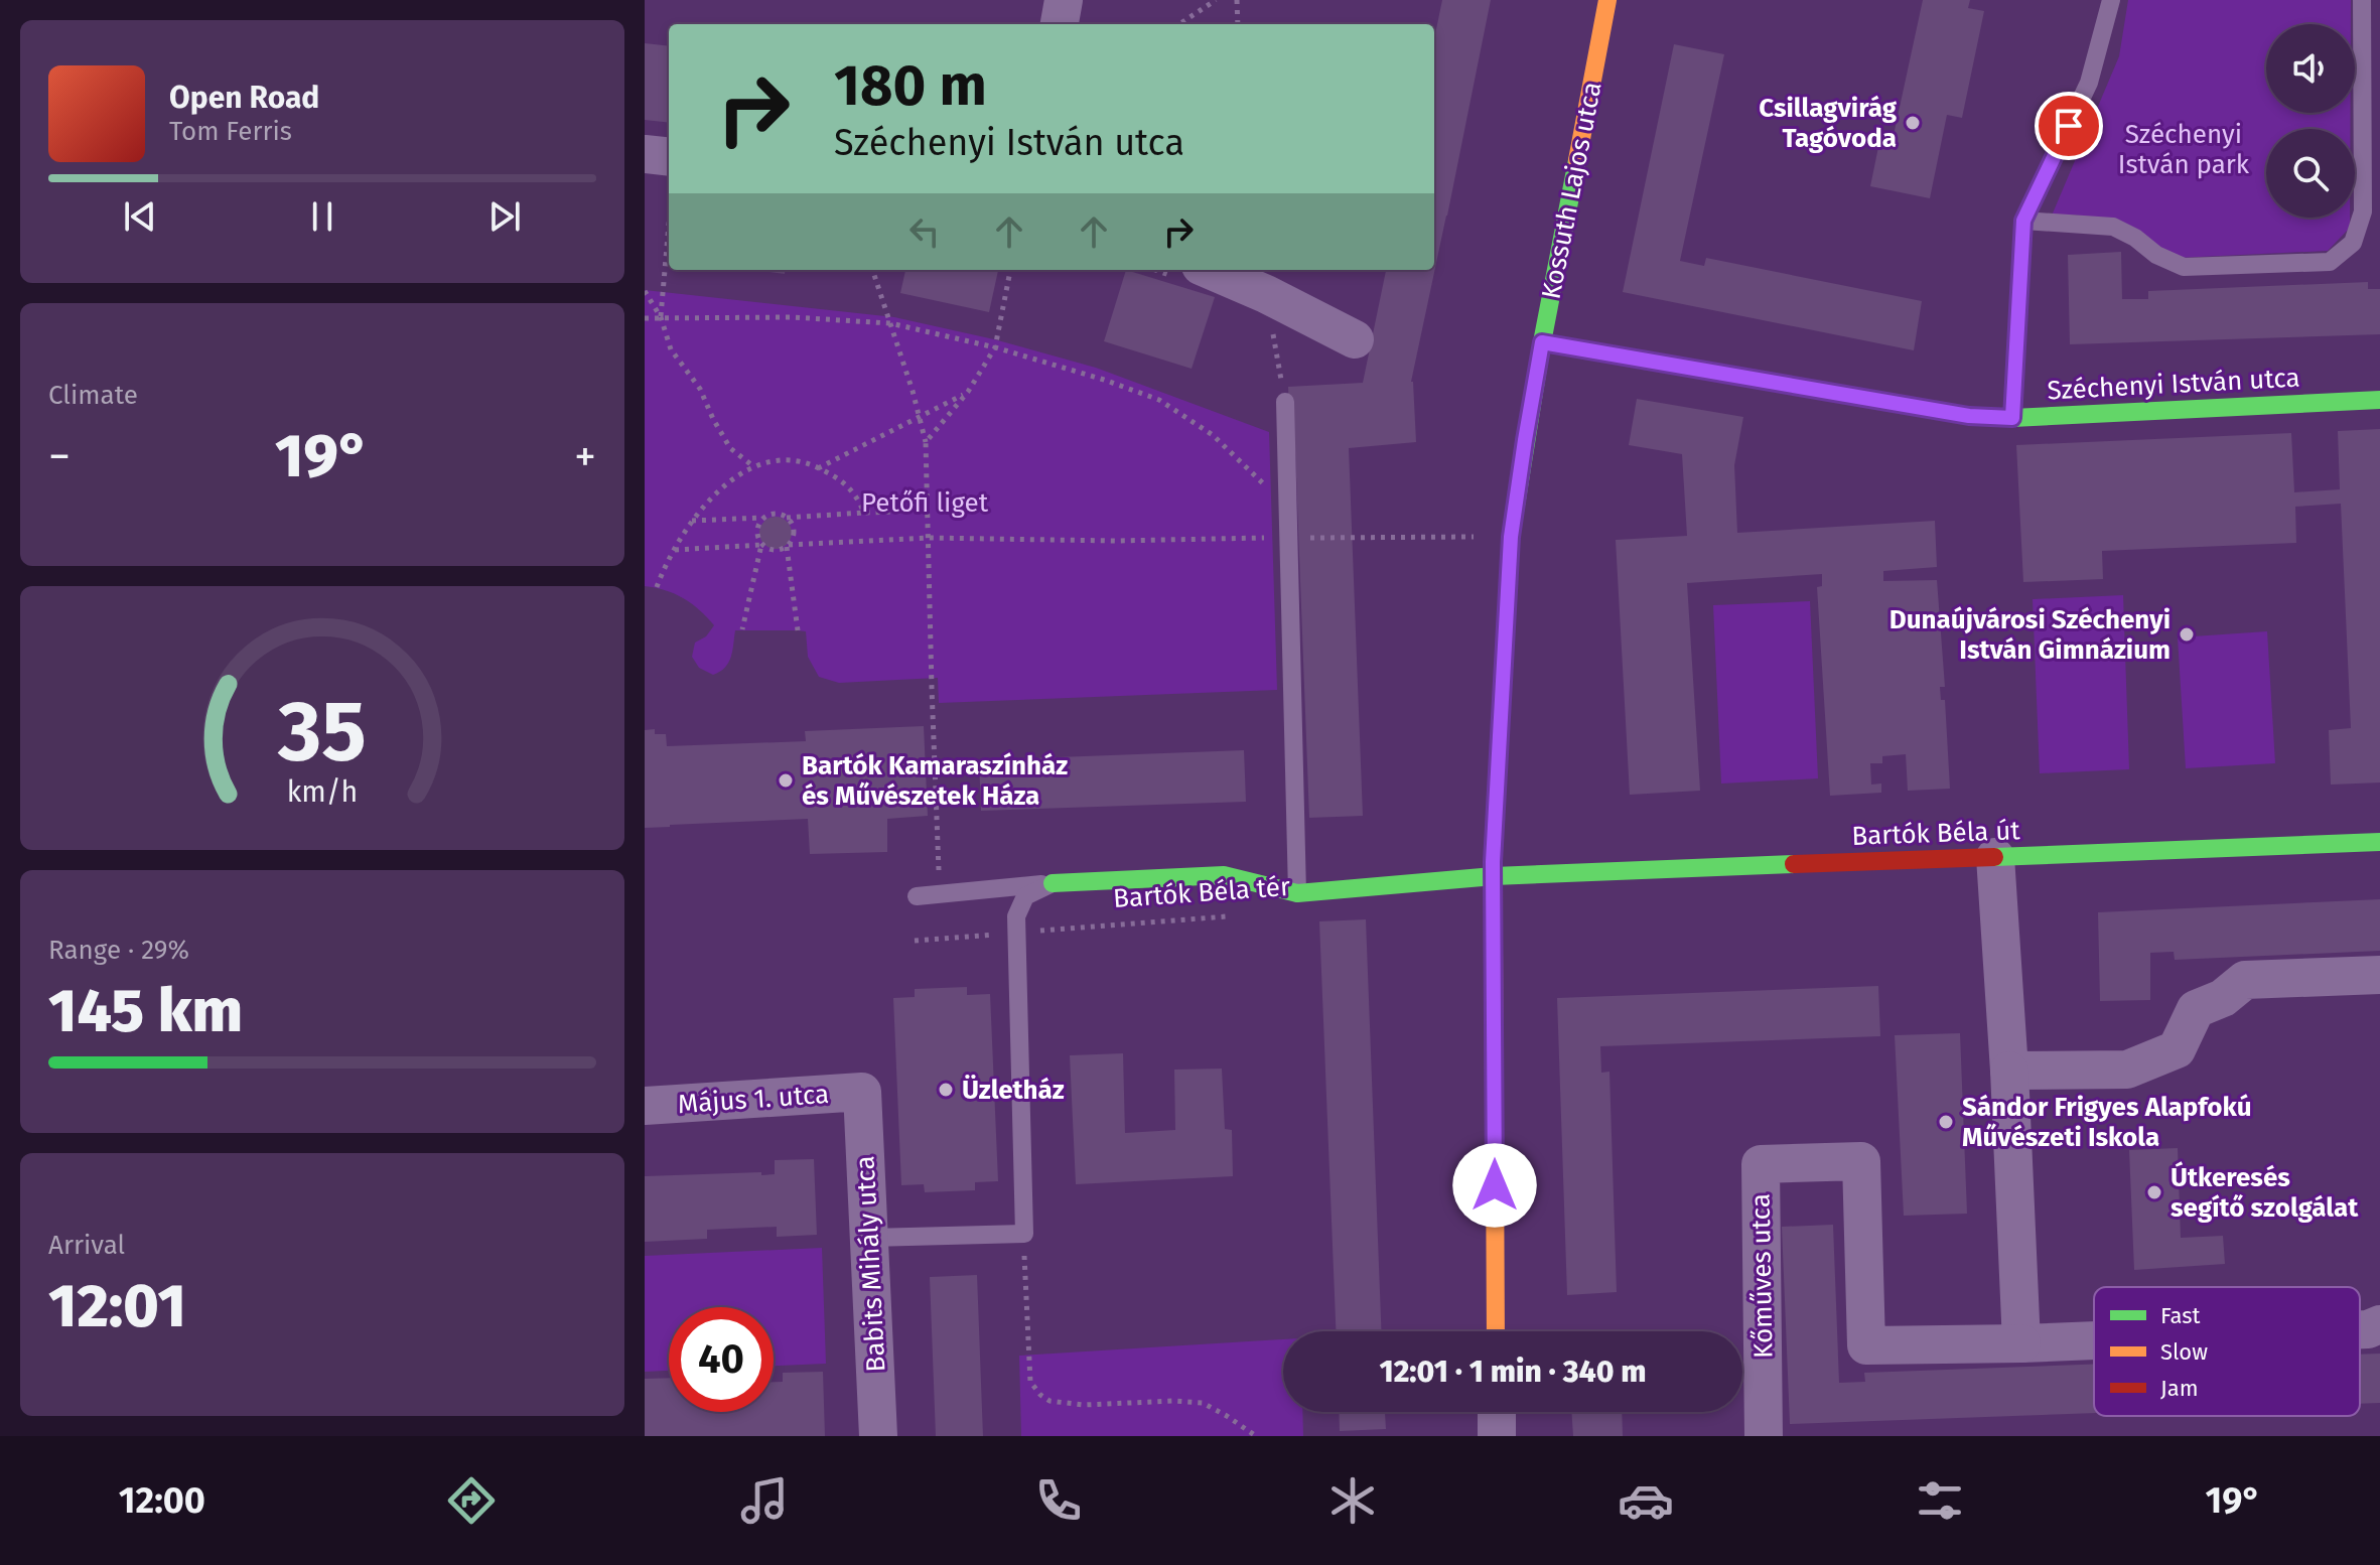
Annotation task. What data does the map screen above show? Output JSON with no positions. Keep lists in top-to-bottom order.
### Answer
{
  "streets": {
    "street": [
      "Kossuth Lajos utca",
      "Széchenyi István utca",
      "Bartók Béla út",
      "Bartók Béla tér",
      "Május 1. utca",
      "Babits Mihály utca",
      "Kőműves utca"
    ]
  },
  "crossings": [
    ["Kossuth Lajos utca", "Széchenyi István utca"],
    ["Kossuth Lajos utca", "Bartók Béla út"],
    ["Kossuth Lajos utca", "Bartók Béla tér"],
    ["Bartók Béla út", "Bartók Béla tér"],
    ["Május 1. utca", "Babits Mihály utca"]
  ],
  "parks": ["Széchenyi István park", "Petőfi liget"],
  "places": [
    "Csillagvirág Tagóvoda",
    "Dunaújvárosi Széchenyi István Gimnázium",
    "Bartók Kamaraszínház és Művészetek Háza",
    "Üzletház",
    "Sándor Frigyes Alapfokú Művészeti Iskola",
    "Útkeresés segítő szolgálat"
  ],
  "legend": ["Fast", "Slow", "Jam"],
  "page": {
    "turn": ["180 m", "Széchenyi István utca"],
    "song": ["Open Road", "Tom Ferris"],
    "tile": [
      "Climate",
      ["Range · 29%", "145 km"],
      ["Arrival", "12:01"]
    ],
    "heat": ["−", "19°", "+"],
    "limit": "40",
    "trip": "12:01 · 1 min · 340 m",
    "tabs": ["12:00", "19°"],
    "gauge": ["35", "km/h"]
  }
}
